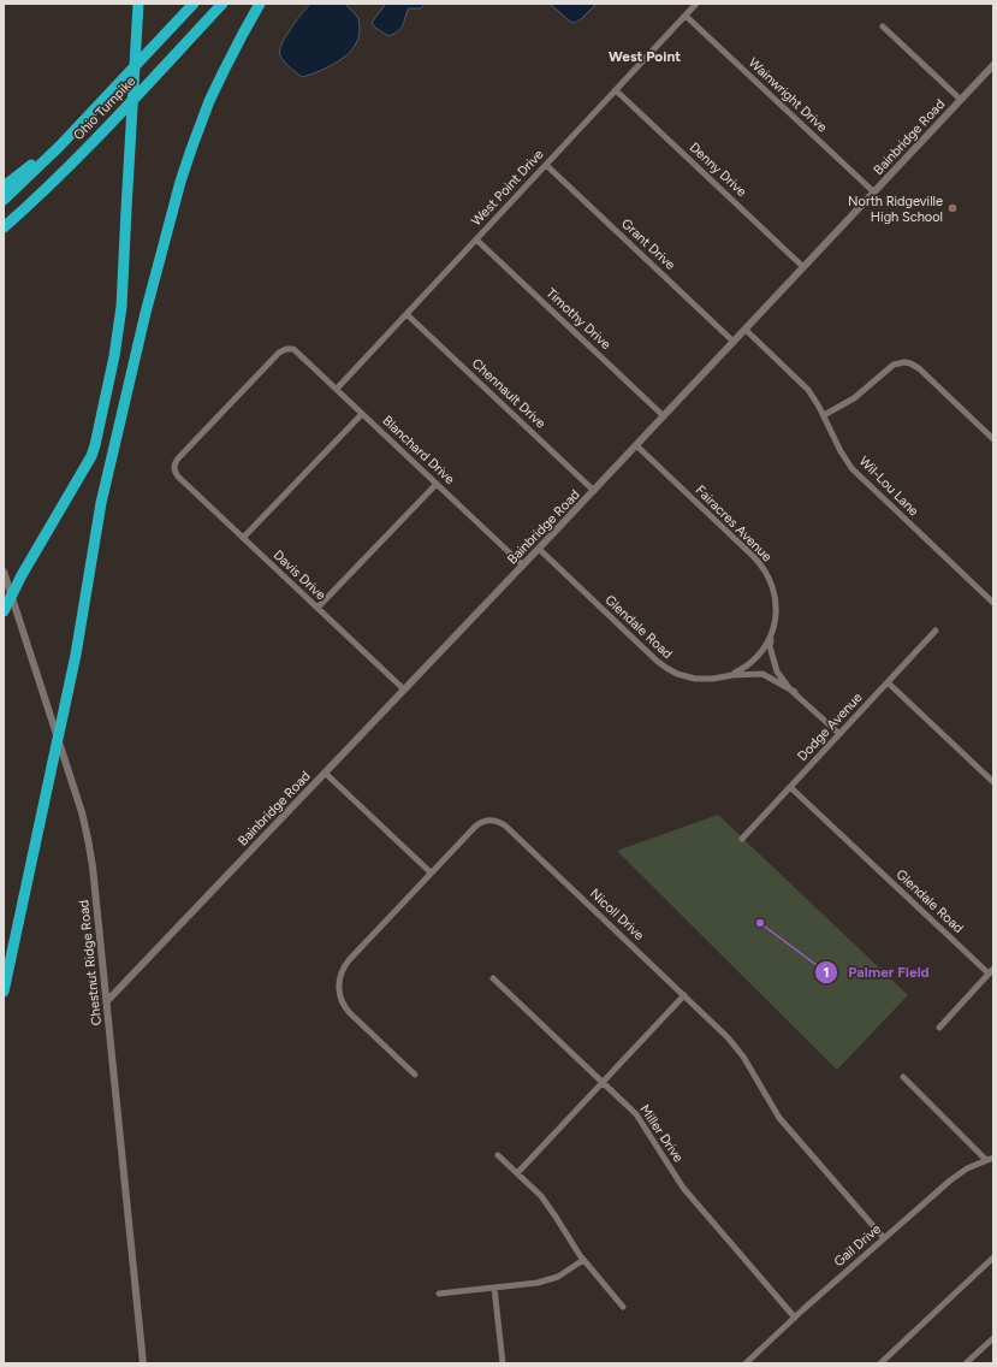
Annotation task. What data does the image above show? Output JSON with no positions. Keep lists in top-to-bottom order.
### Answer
{
  "streets": {
    "highway": ["Ohio Turnpike"],
    "street": [
      "Wainwright Drive",
      "Bainbridge Road",
      "Denny Drive",
      "West Point Drive",
      "Grant Drive",
      "Timothy Drive",
      "Chennault Drive",
      "Blanchard Drive",
      "Wil-Lou Lane",
      "Fairacres Avenue",
      "Davis Drive",
      "Glendale Road",
      "Dodge Avenue",
      "Nicoll Drive",
      "Chestnut Ridge Road",
      "Miller Drive",
      "Gail Drive"
    ]
  },
  "crossings": [
    ["Wainwright Drive", "Bainbridge Road"],
    ["Wainwright Drive", "West Point Drive"],
    ["Bainbridge Road", "Denny Drive"],
    ["Bainbridge Road", "Grant Drive"],
    ["Bainbridge Road", "Timothy Drive"],
    ["Bainbridge Road", "Chennault Drive"],
    ["Bainbridge Road", "Blanchard Drive"],
    ["Bainbridge Road", "Wil-Lou Lane"],
    ["Bainbridge Road", "Fairacres Avenue"],
    ["Bainbridge Road", "Davis Drive"],
    ["Bainbridge Road", "Glendale Road"],
    ["Bainbridge Road", "Chestnut Ridge Road"],
    ["Denny Drive", "West Point Drive"],
    ["West Point Drive", "Grant Drive"],
    ["West Point Drive", "Timothy Drive"],
    ["West Point Drive", "Chennault Drive"],
    ["West Point Drive", "Blanchard Drive"],
    ["Blanchard Drive", "Davis Drive"],
    ["Fairacres Avenue", "Glendale Road"],
    ["Fairacres Avenue", "Dodge Avenue"],
    ["Glendale Road", "Dodge Avenue"],
    ["Nicoll Drive", "Gail Drive"],
    ["Miller Drive", "Gail Drive"]
  ],
  "districts": ["West Point"],
  "places": ["North Ridgeville High School", "Palmer Field"]
}
